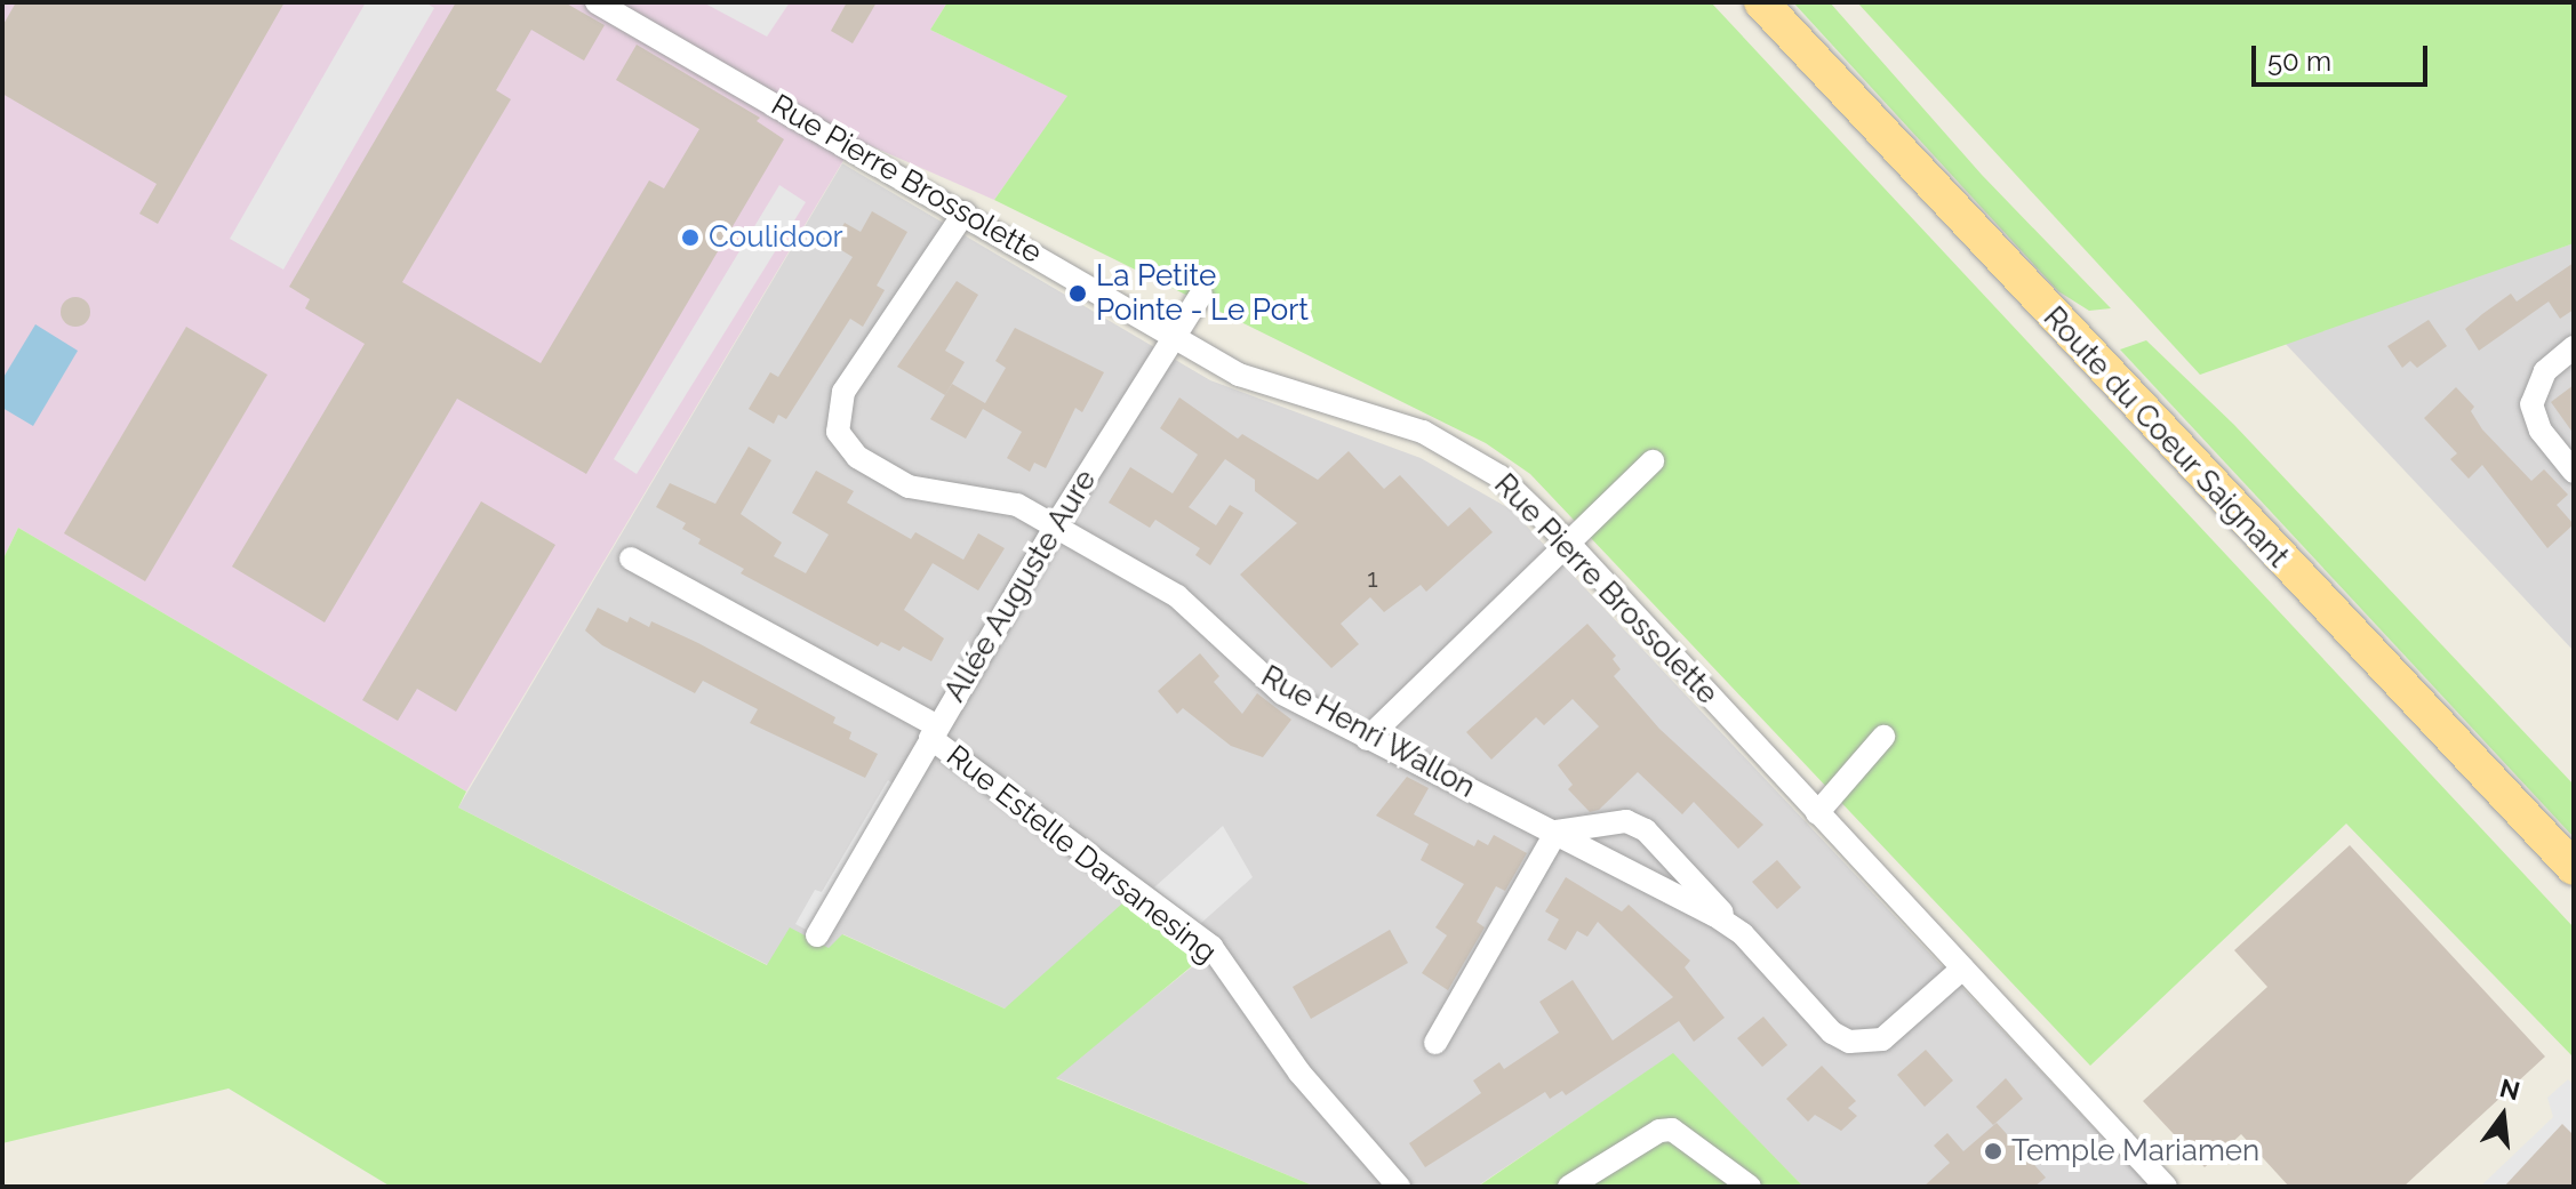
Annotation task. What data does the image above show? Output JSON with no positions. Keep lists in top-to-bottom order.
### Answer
{
  "streets": {
    "main road": ["Route du Coeur Saignant"],
    "street": [
      "Rue Pierre Brossolette",
      "Allée Auguste Aure",
      "Rue Henri Wallon",
      "Rue Estelle Darsanesing"
    ]
  },
  "crossings": [
    ["Rue Pierre Brossolette", "Allée Auguste Aure"],
    ["Rue Pierre Brossolette", "Rue Henri Wallon"],
    ["Allée Auguste Aure", "Rue Henri Wallon"],
    ["Allée Auguste Aure", "Rue Estelle Darsanesing"]
  ],
  "places": ["Coulidoor", "La Petite Pointe - Le Port", "Temple Mariamen"],
  "house_numbers": ["1"],
  "scale_bar": "50 m",
  "north": "top"
}
